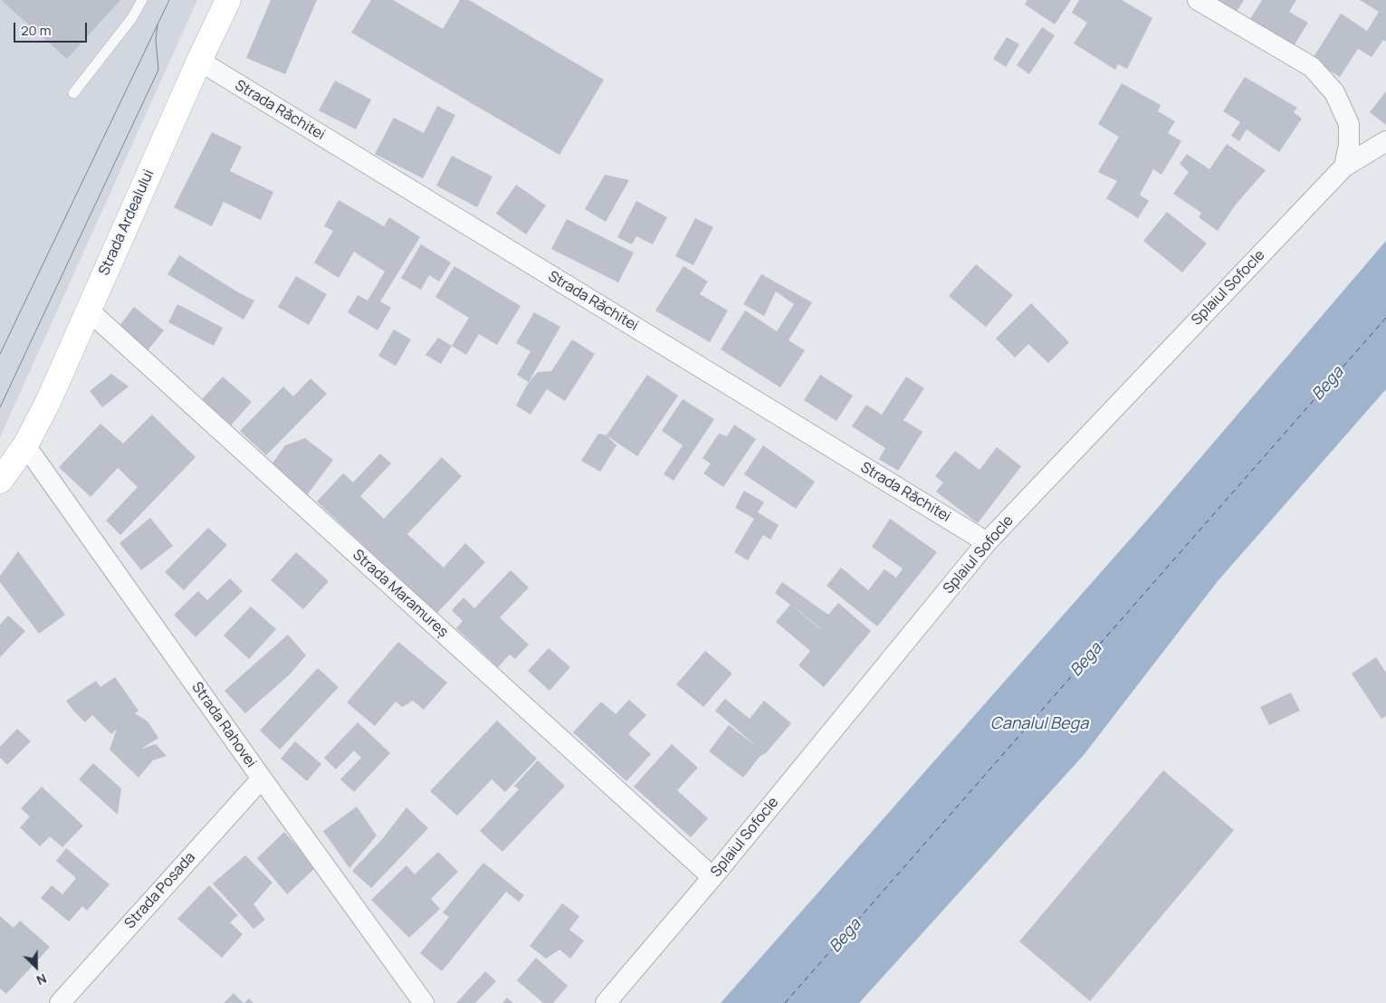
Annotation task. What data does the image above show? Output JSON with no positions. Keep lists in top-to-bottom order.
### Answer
{
  "streets": {
    "street": [
      "Strada Răchitei",
      "Strada Ardealului",
      "Splaiul Sofocle",
      "Strada Maramureș",
      "Strada Rahovei",
      "Strada Posada"
    ]
  },
  "crossings": [
    ["Strada Răchitei", "Strada Ardealului"],
    ["Strada Răchitei", "Splaiul Sofocle"],
    ["Strada Ardealului", "Strada Maramureș"],
    ["Strada Ardealului", "Strada Rahovei"],
    ["Splaiul Sofocle", "Strada Maramureș"],
    ["Strada Rahovei", "Strada Posada"]
  ],
  "water": ["Bega", "Canalul Bega"],
  "scale_bar": "20 m",
  "north": "bottom right"
}
